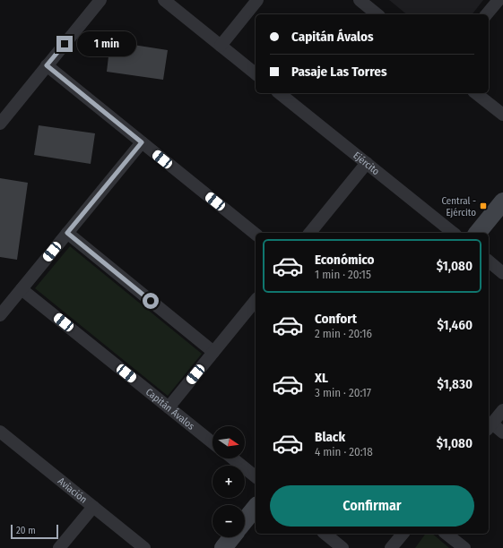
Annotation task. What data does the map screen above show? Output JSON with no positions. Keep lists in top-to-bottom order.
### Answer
{
  "streets": {
    "street": ["Ejército", "Capitán Ávalos", "Aviación"]
  },
  "places": {
    "transit": ["Central - Ejército"]
  },
  "scale_bar": "20 m",
  "north": "right",
  "page": {
    "banner": ["Capitán Ávalos", "Pasaje Las Torres"],
    "bubble": "1 min",
    "list": [
      {
        "name": "Económico",
        "note": "1 min · 20:15",
        "value": "$1,080"
      },
      {
        "name": "Confort",
        "note": "2 min · 20:16",
        "value": "$1,460"
      },
      {
        "name": "XL",
        "note": "3 min · 20:17",
        "value": "$1,830"
      },
      {
        "name": "Black",
        "note": "4 min · 20:18",
        "value": "$1,080"
      }
    ],
    "map_buttons": ["+", "−"],
    "buttons": "Confirmar",
    "scale": "20 m"
  }
}
